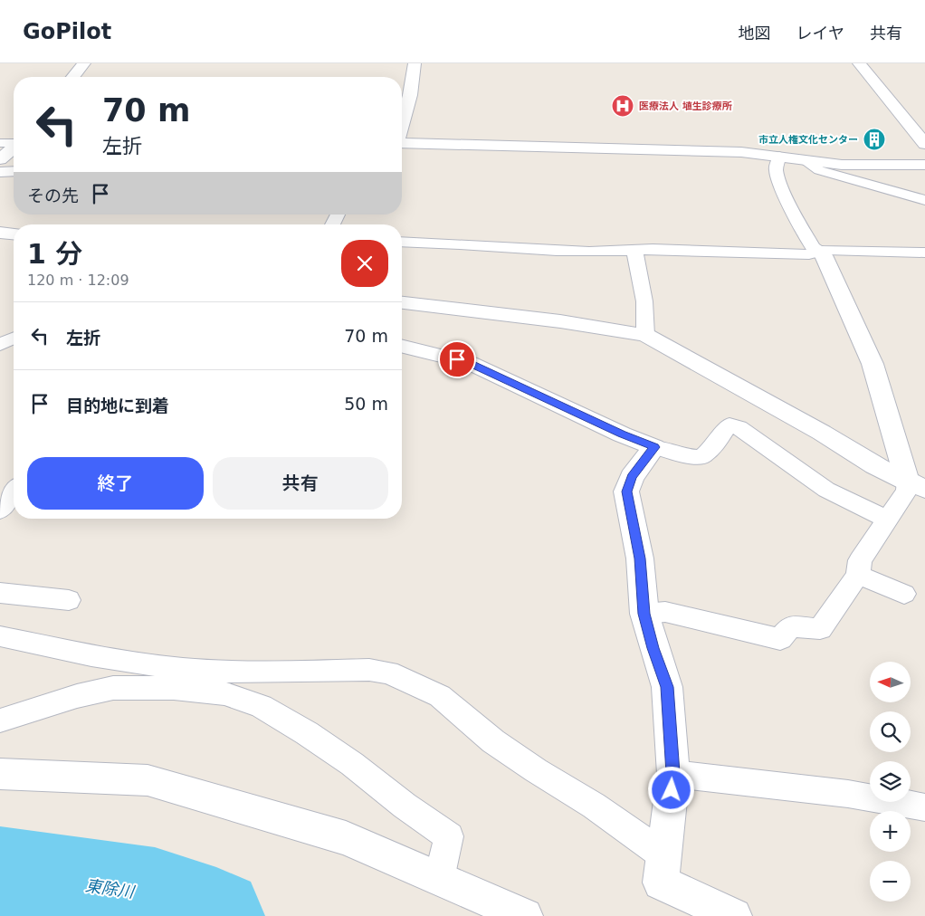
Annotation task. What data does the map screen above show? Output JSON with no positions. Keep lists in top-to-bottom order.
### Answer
{
  "water": ["東除川"],
  "places": {
    "hospital": ["医療法人 埴生診療所"],
    "building": ["市立人権文化センター"]
  },
  "north": "left",
  "page": {
    "header": "GoPilot",
    "nav": ["地図", "レイヤ", "共有"],
    "turn": ["70 m", "左折"],
    "then": "その先",
    "heading": ["1 分", "120 m · 12:09"],
    "list": [
      {
        "name": "左折",
        "value": "70 m"
      },
      {
        "name": "目的地に到着",
        "value": "50 m"
      }
    ],
    "buttons": ["終了", "共有"],
    "map_buttons": ["+", "−"]
  }
}
